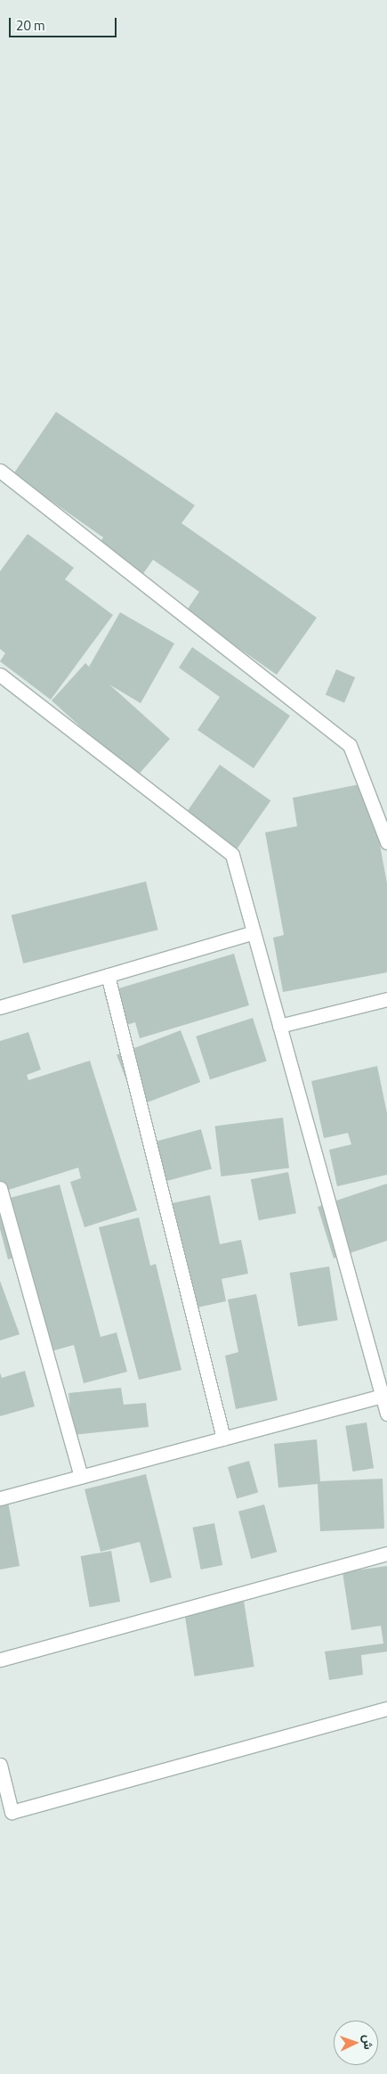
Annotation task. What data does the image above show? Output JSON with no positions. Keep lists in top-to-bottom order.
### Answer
{
  "scale_bar": "20 m",
  "north": "right"
}
